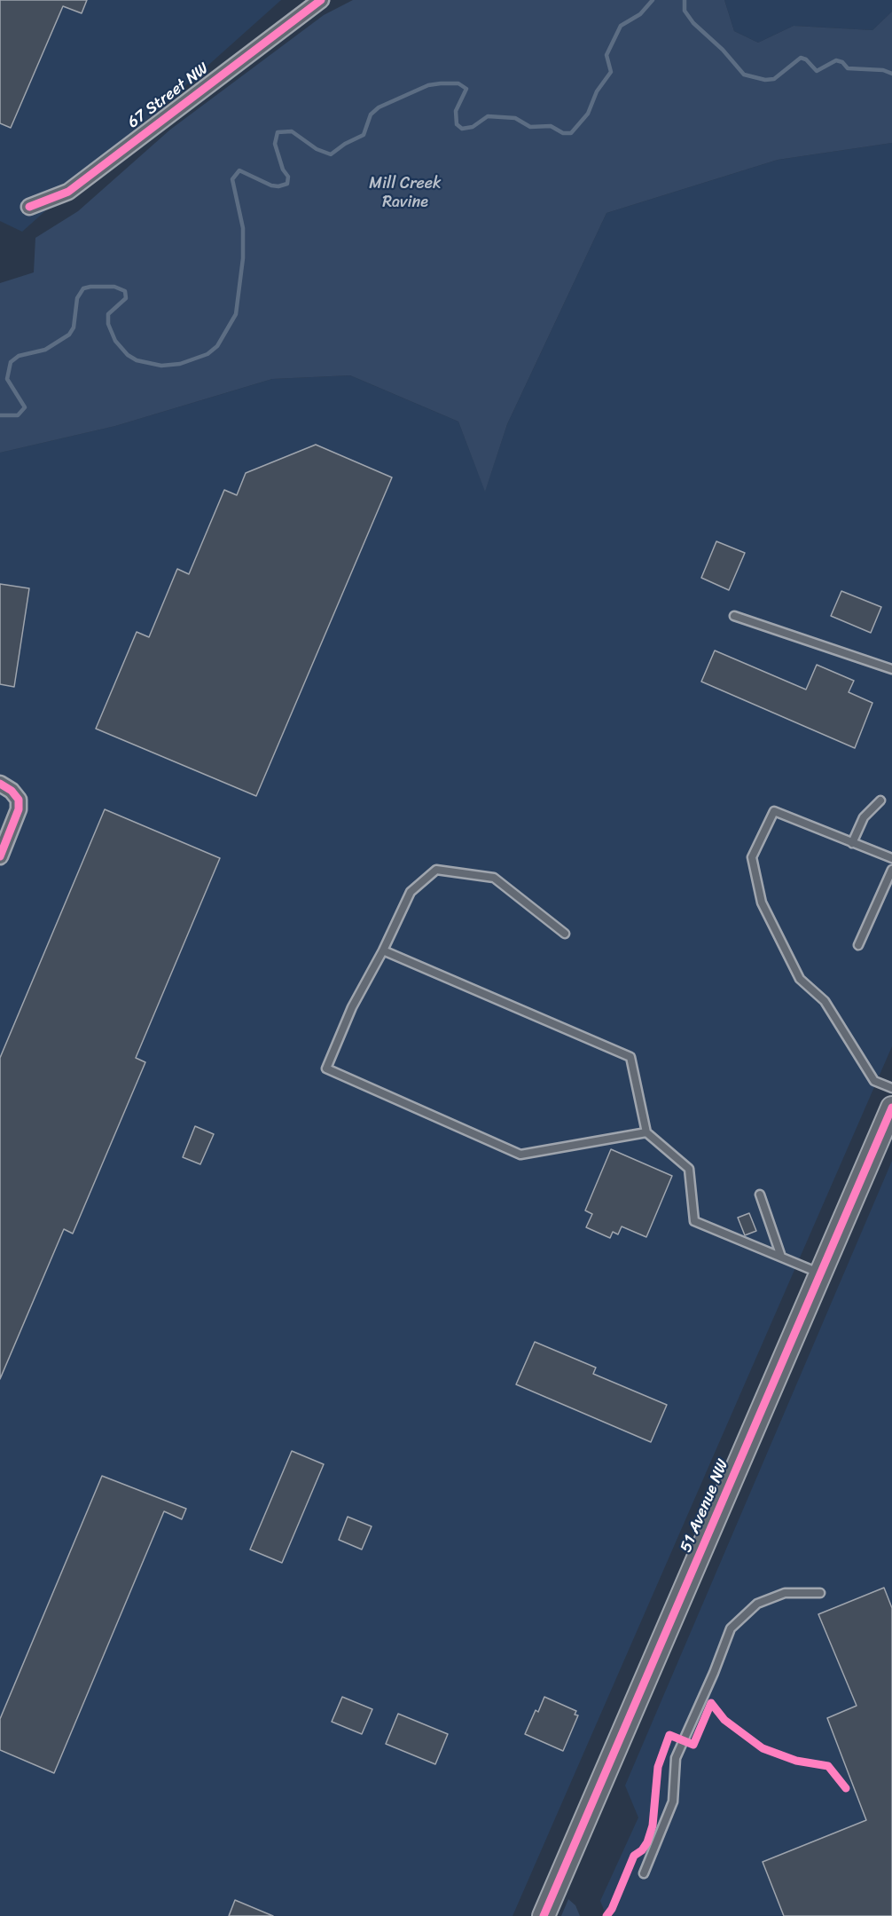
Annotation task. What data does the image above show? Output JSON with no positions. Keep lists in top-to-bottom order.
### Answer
{
  "streets": {
    "street": ["67 Street NW", "51 Avenue NW"]
  },
  "parks": ["Mill Creek Ravine"]
}
